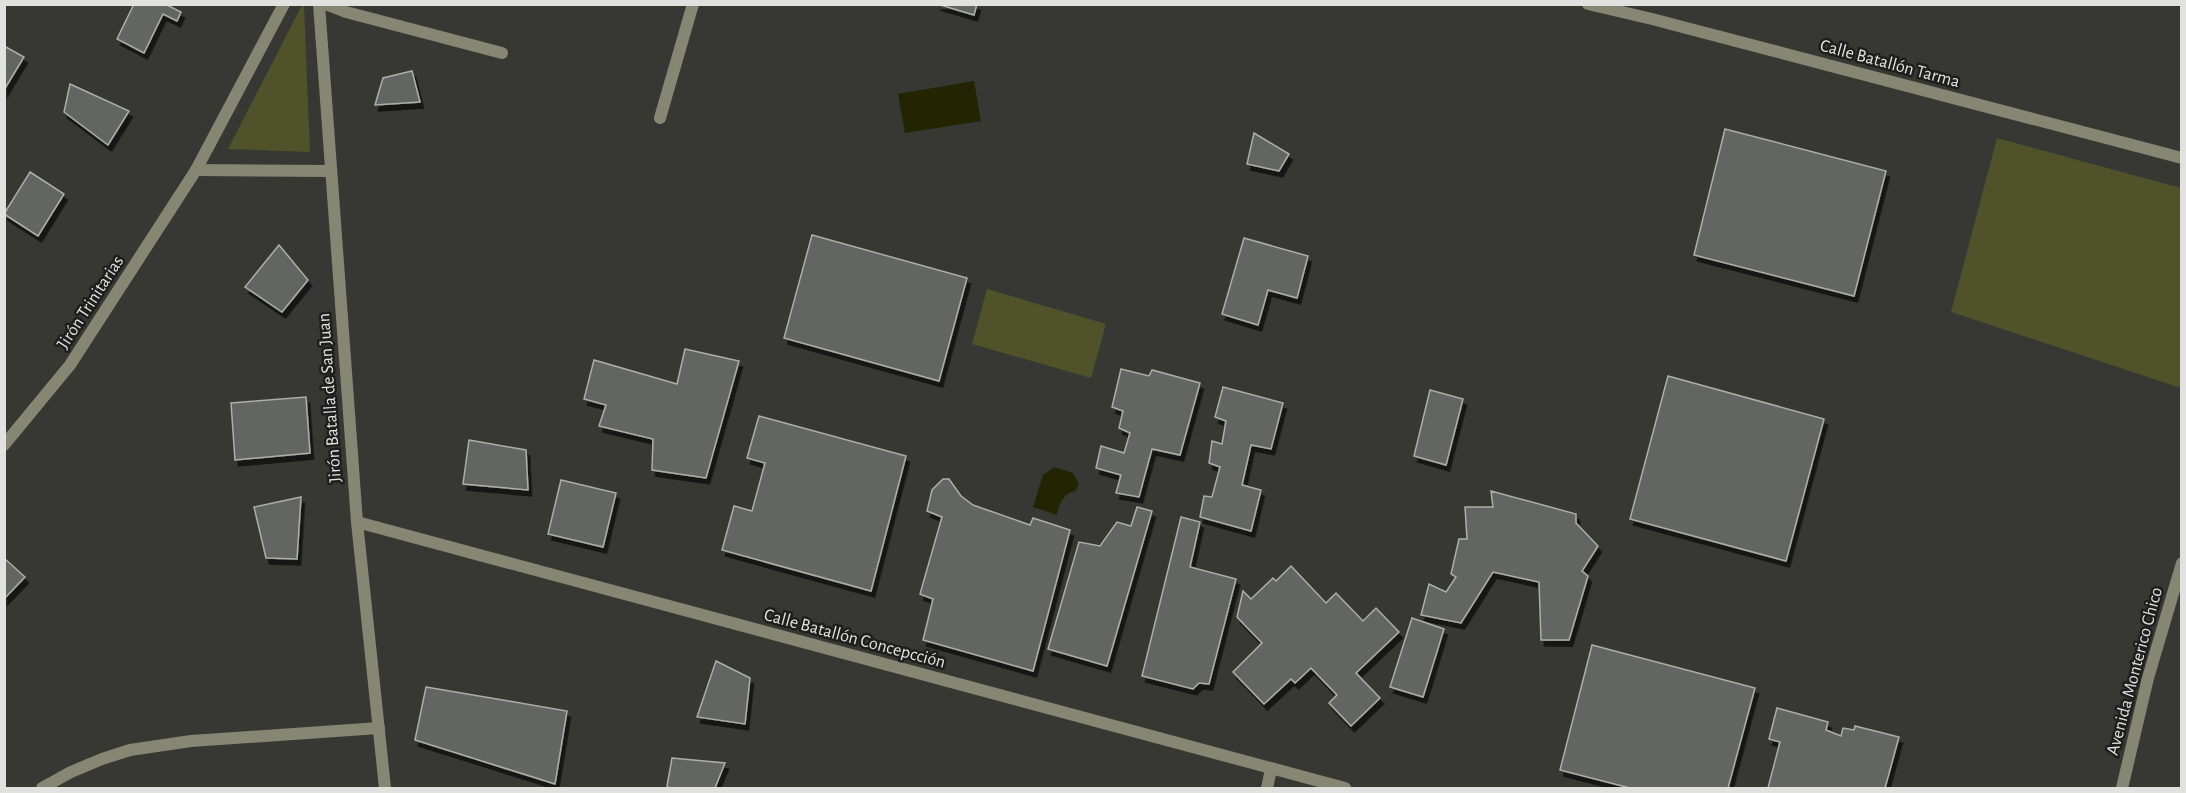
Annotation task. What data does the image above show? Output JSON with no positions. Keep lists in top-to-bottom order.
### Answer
{
  "streets": {
    "street": [
      "Calle Batallón Tarma",
      "Jirón Trinitarias",
      "Jirón Batalla de San Juan",
      "Calle Batallón Concepcción",
      "Avenida Monterico Chico"
    ]
  },
  "crossings": [
    ["Jirón Batalla de San Juan", "Calle Batallón Concepcción"]
  ]
}
